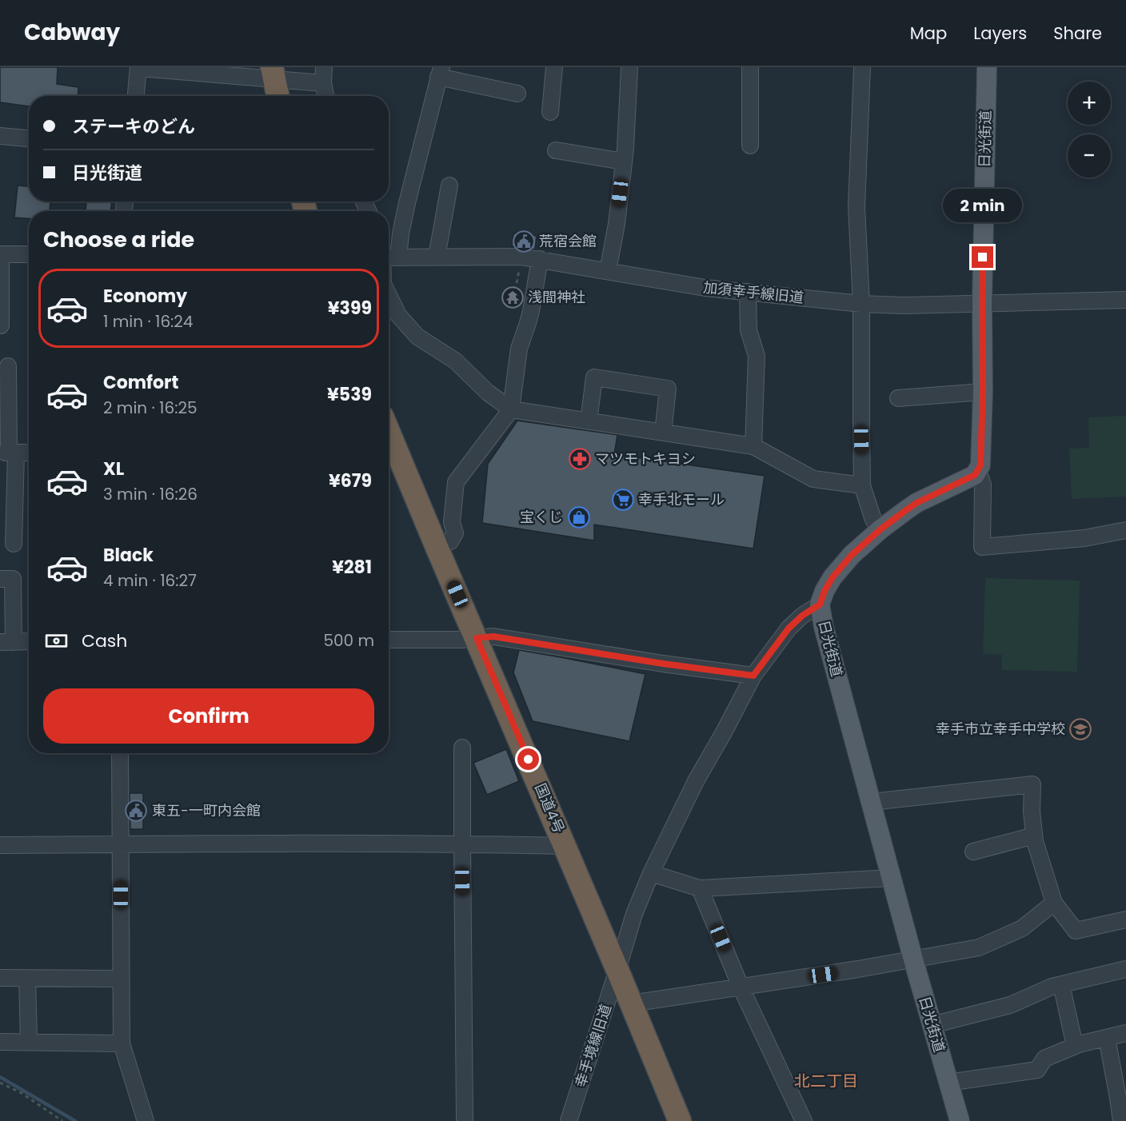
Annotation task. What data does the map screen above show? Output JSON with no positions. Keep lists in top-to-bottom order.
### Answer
{
  "streets": {
    "highway": ["国道4号"],
    "main road": ["日光街道"],
    "street": ["加須幸手線旧道", "幸手境線旧道"]
  },
  "crossings": [
    ["日光街道", "加須幸手線旧道"],
    ["日光街道", "幸手境線旧道"],
    ["国道4号", "幸手境線旧道"]
  ],
  "districts": ["北二丁目"],
  "places": {
    "public building": ["荒宿会館", "東五-一町内会館"],
    "temple": ["浅間神社"],
    "pharmacy": ["マツモトキヨシ"],
    "supermarket": ["幸手北モール"],
    "shop": ["宝くじ"],
    "school or university": ["幸手市立幸手中学校"]
  },
  "page": {
    "header": "Cabway",
    "nav": ["Map", "Layers", "Share"],
    "map_buttons": ["+", "−"],
    "banner": ["ステーキのどん", "日光街道"],
    "bubble": "2 min",
    "heading": "Choose a ride",
    "list": [
      {
        "name": "Economy",
        "note": "1 min · 16:24",
        "value": "¥399"
      },
      {
        "name": "Comfort",
        "note": "2 min · 16:25",
        "value": "¥539"
      },
      {
        "name": "XL",
        "note": "3 min · 16:26",
        "value": "¥679"
      },
      {
        "name": "Black",
        "note": "4 min · 16:27",
        "value": "¥281"
      }
    ],
    "pay": ["Cash", "500 m"],
    "buttons": "Confirm"
  }
}
